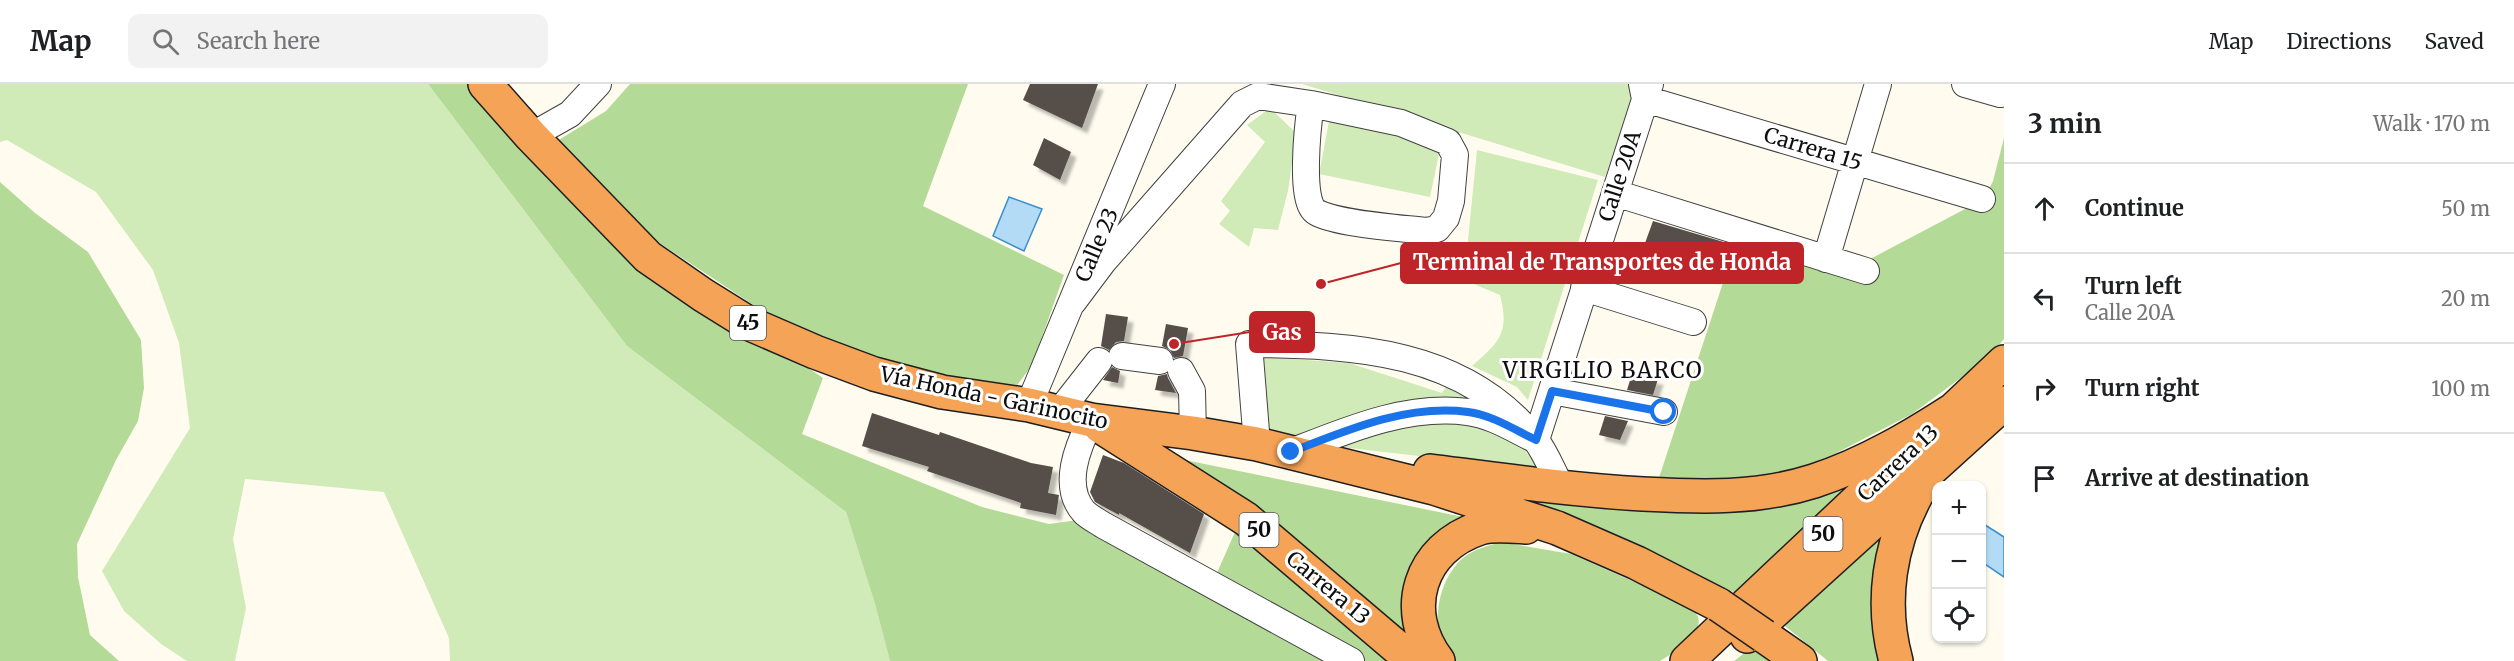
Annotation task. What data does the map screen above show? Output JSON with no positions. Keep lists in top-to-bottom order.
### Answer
{
  "streets": {
    "highway": [
      "45",
      "Vía Honda - Garinocito",
      "Carrera 13",
      "50"
    ],
    "street": ["Carrera 15", "Calle 20A", "Calle 23"]
  },
  "crossings": [
    ["Carrera 15", "Calle 20A"],
    ["Calle 23", "Vía Honda - Garinocito"],
    ["Vía Honda - Garinocito", "Carrera 13"]
  ],
  "districts": ["VIRGILIO BARCO"],
  "places": ["Terminal de Transportes de Honda", "Gas"],
  "page": {
    "header": "Map",
    "search": "Search here",
    "nav": ["Map", "Directions", "Saved"],
    "heading": ["3 min", "Walk · 170 m"],
    "list": [
      ["Continue", "50 m"],
      ["Turn left", "Calle 20A", "20 m"],
      ["Turn right", "100 m"],
      "Arrive at destination"
    ],
    "map_buttons": ["+", "−"]
  }
}
